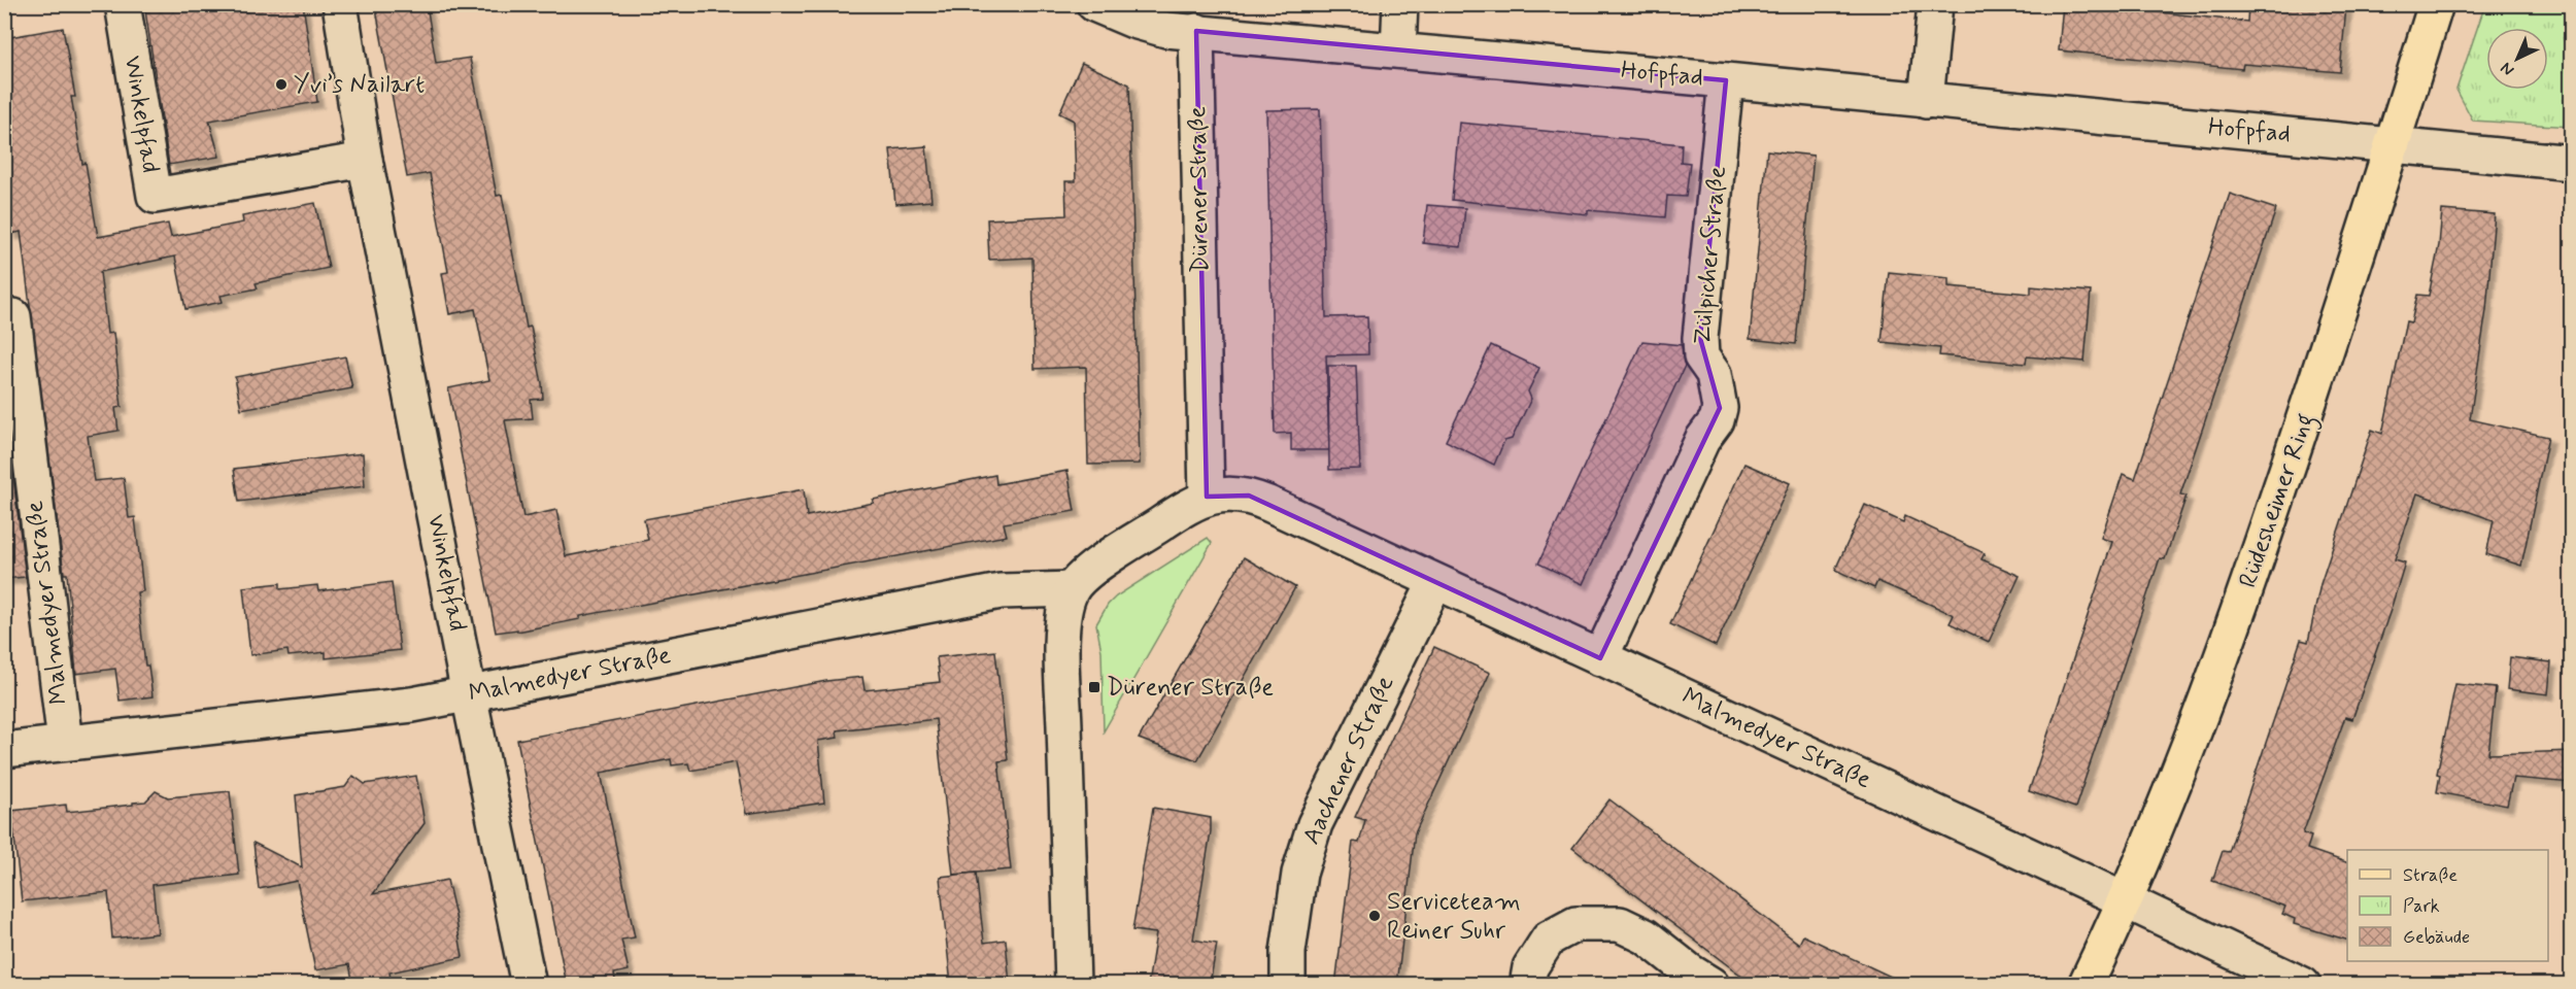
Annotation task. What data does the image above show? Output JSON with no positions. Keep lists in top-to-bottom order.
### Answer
{
  "streets": {
    "main road": ["Rüdesheimer Ring"],
    "street": [
      "Hofpfad",
      "Winkelpfad",
      "Dürener Straße",
      "Zülpicher Straße",
      "Malmedyer Straße",
      "Aachener Straße"
    ]
  },
  "crossings": [
    ["Hofpfad", "Dürener Straße"],
    ["Hofpfad", "Zülpicher Straße"],
    ["Hofpfad", "Rüdesheimer Ring"],
    ["Winkelpfad", "Malmedyer Straße"],
    ["Dürener Straße", "Malmedyer Straße"],
    ["Zülpicher Straße", "Malmedyer Straße"],
    ["Rüdesheimer Ring", "Malmedyer Straße"],
    ["Malmedyer Straße", "Aachener Straße"]
  ],
  "places": {
    "other": ["Yvi’s Nailart", "Serviceteam Reiner Suhr"],
    "transit": ["Dürener Straße"]
  },
  "legend": ["Straße", "Park", "Gebäude"],
  "north": "bottom left"
}
